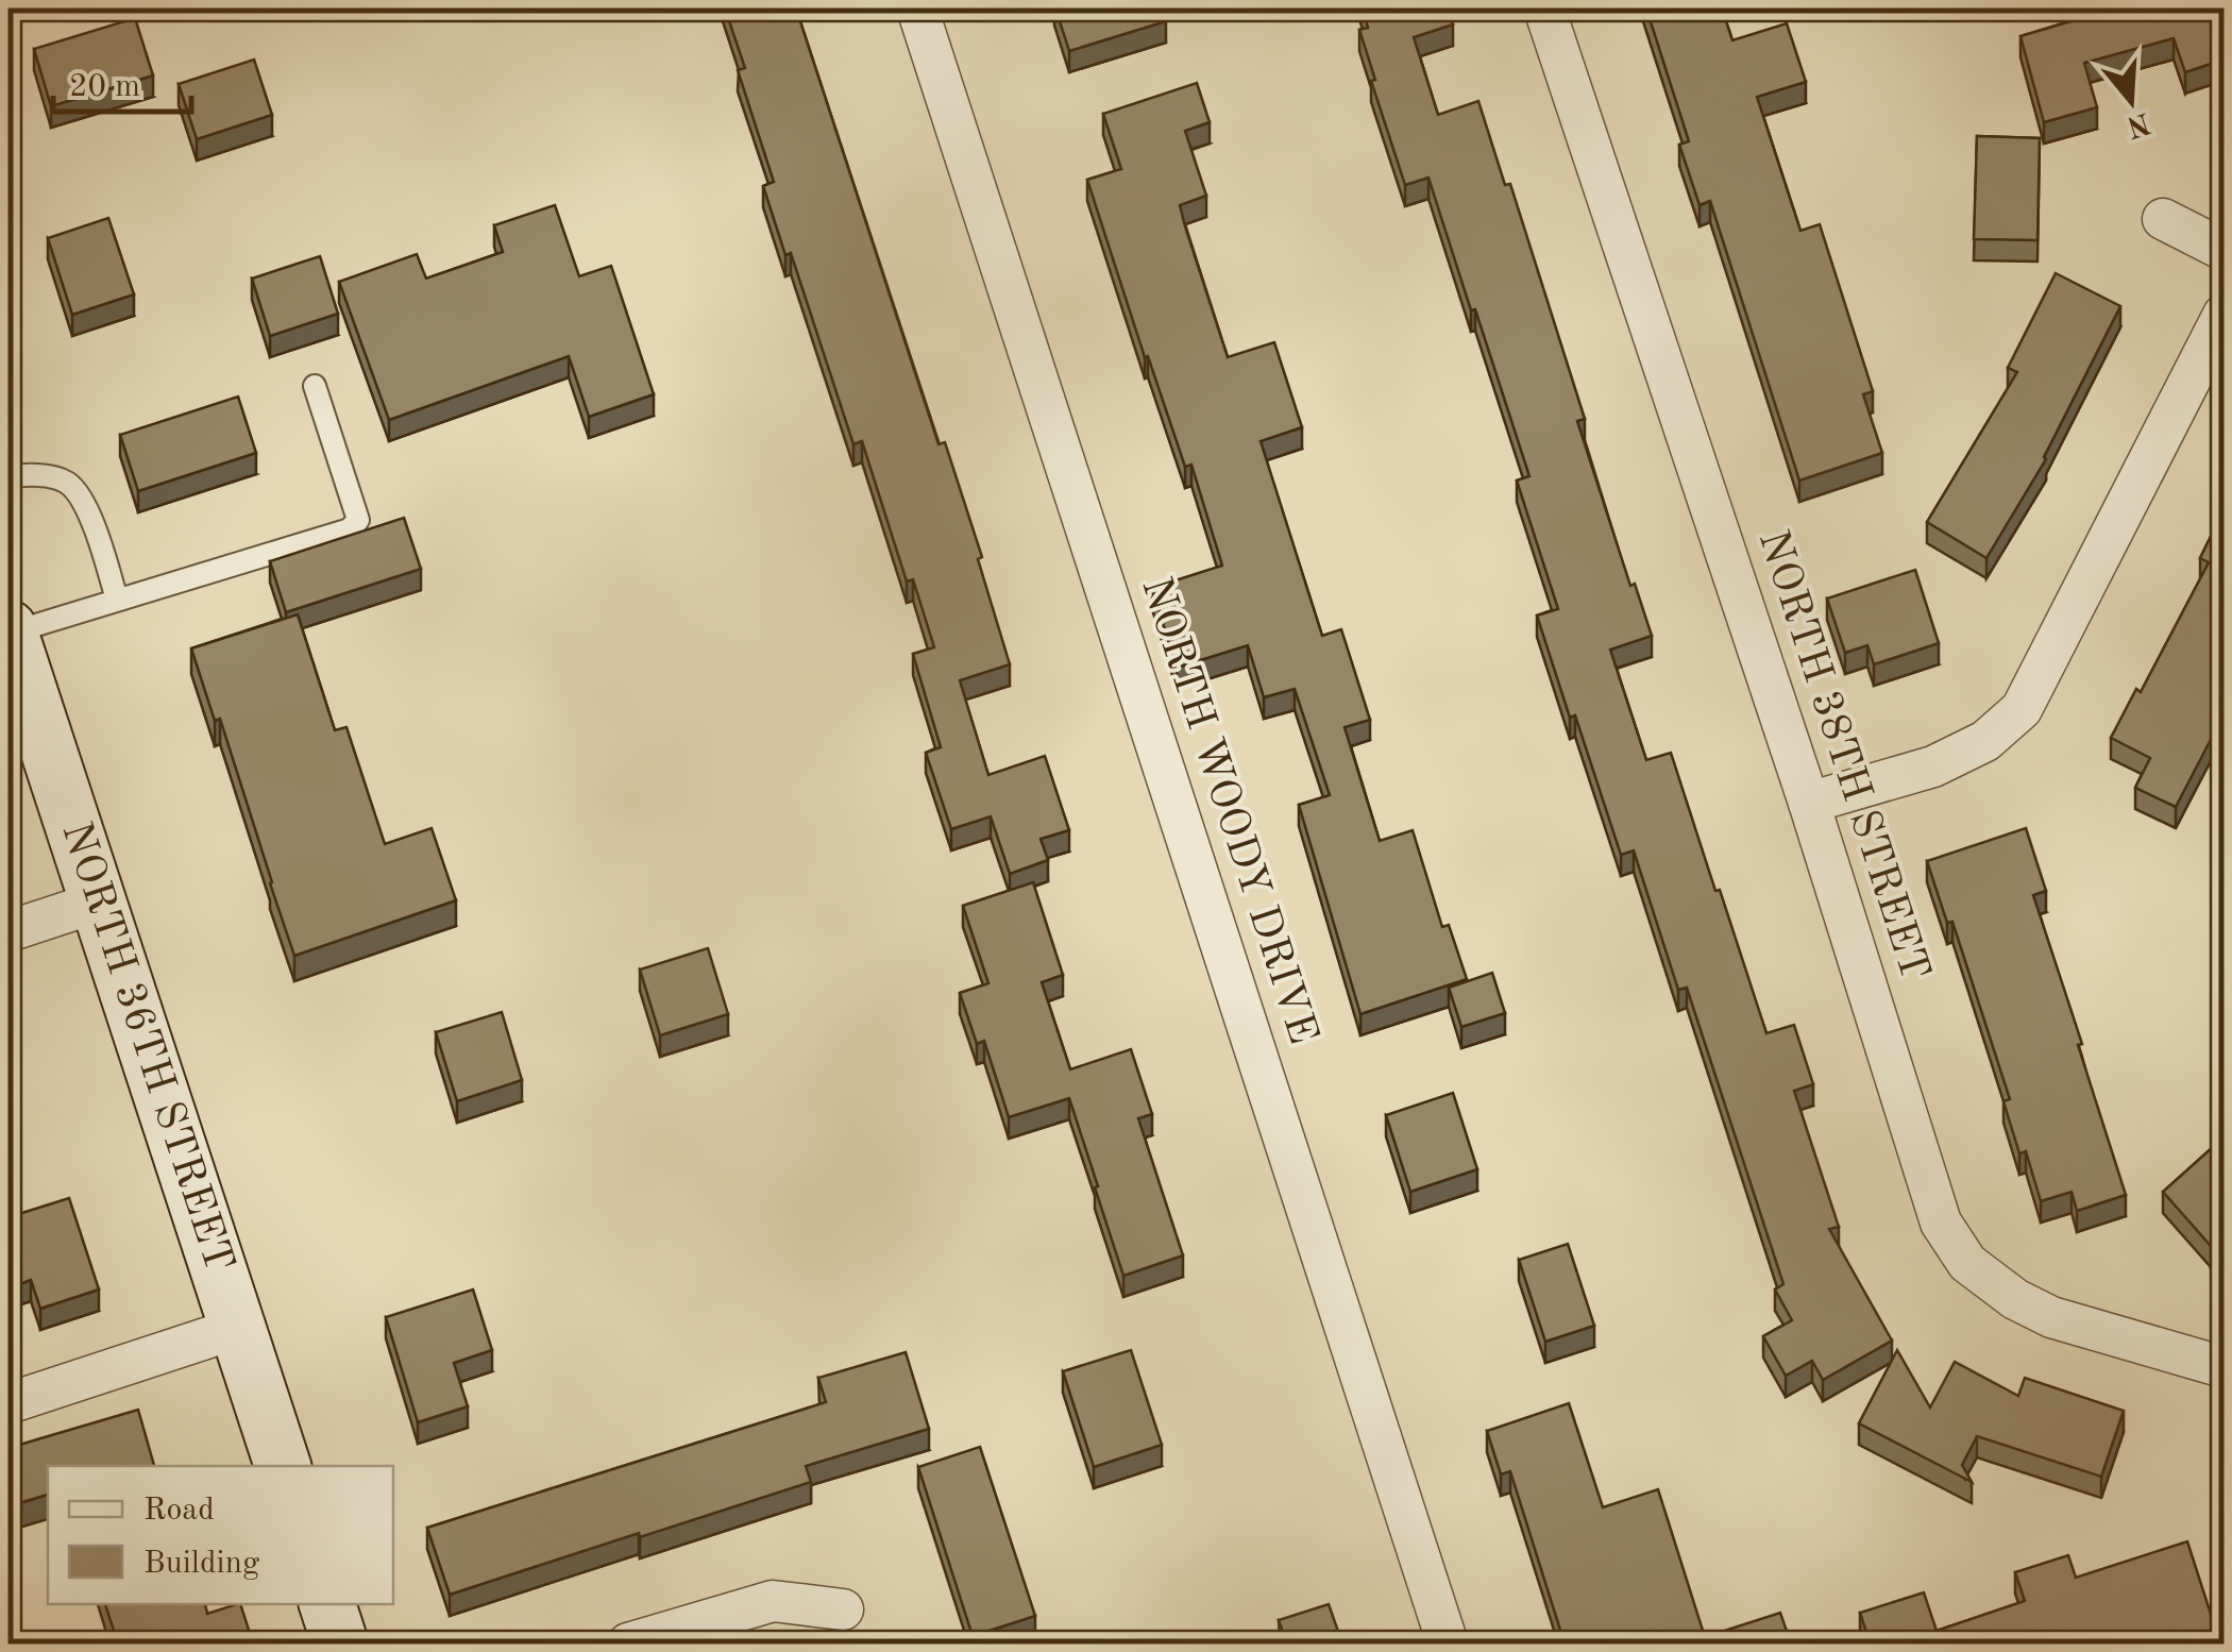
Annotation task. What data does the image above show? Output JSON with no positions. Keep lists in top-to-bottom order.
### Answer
{
  "streets": {
    "street": ["NORTH 38TH STREET", "NORTH WOODY DRIVE", "NORTH 36TH STREET"]
  },
  "legend": ["Road", "Building"],
  "scale_bar": "20 m",
  "north": "bottom"
}
